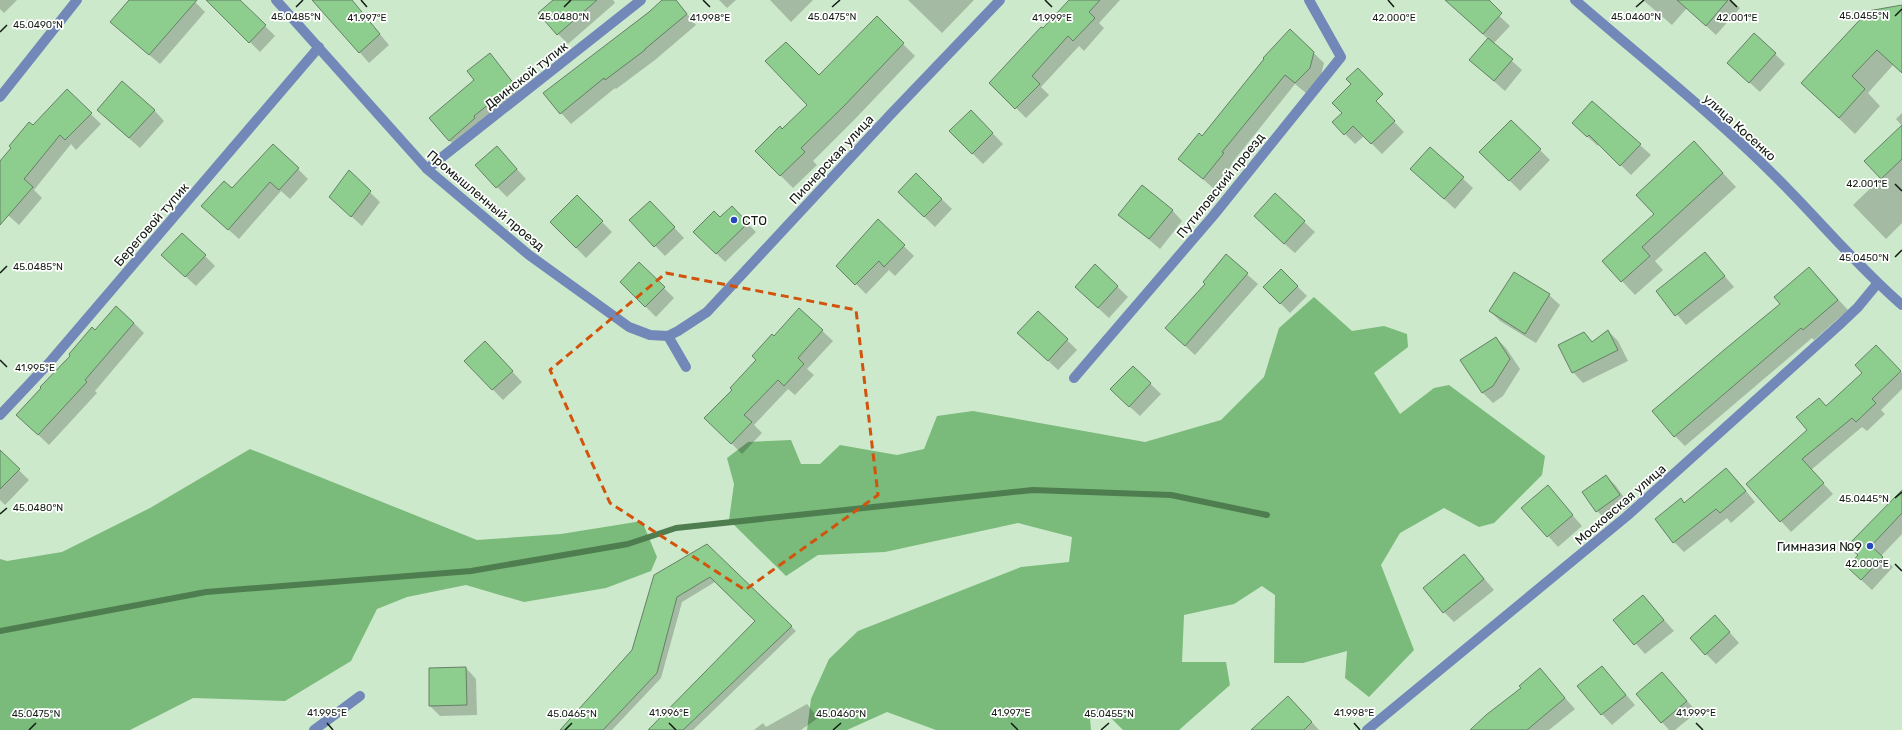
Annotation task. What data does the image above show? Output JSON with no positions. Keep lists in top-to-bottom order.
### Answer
{
  "streets": {
    "street": [
      "Двинской тупик",
      "улица Косенко",
      "Пионерская улица",
      "Путиловский проезд",
      "Промышленный проезд",
      "Береговой тупик",
      "Московская улица"
    ]
  },
  "crossings": [
    ["Двинской тупик", "Промышленный проезд"],
    ["улица Косенко", "Московская улица"],
    ["Пионерская улица", "Промышленный проезд"],
    ["Промышленный проезд", "Береговой тупик"]
  ],
  "places": ["СТО", "Гимназия №9"],
  "coordinates": [
    "45.0455°N",
    "45.0475°N",
    "45.0460°N",
    "45.0485°N",
    "45.0480°N",
    "41.997°E",
    "41.998°E",
    "41.999°E",
    "42.000°E",
    "42.001°E",
    "45.0490°N",
    "45.0450°N",
    "41.995°E",
    "45.0445°N",
    "41.996°E",
    "45.0465°N"
  ]
}
